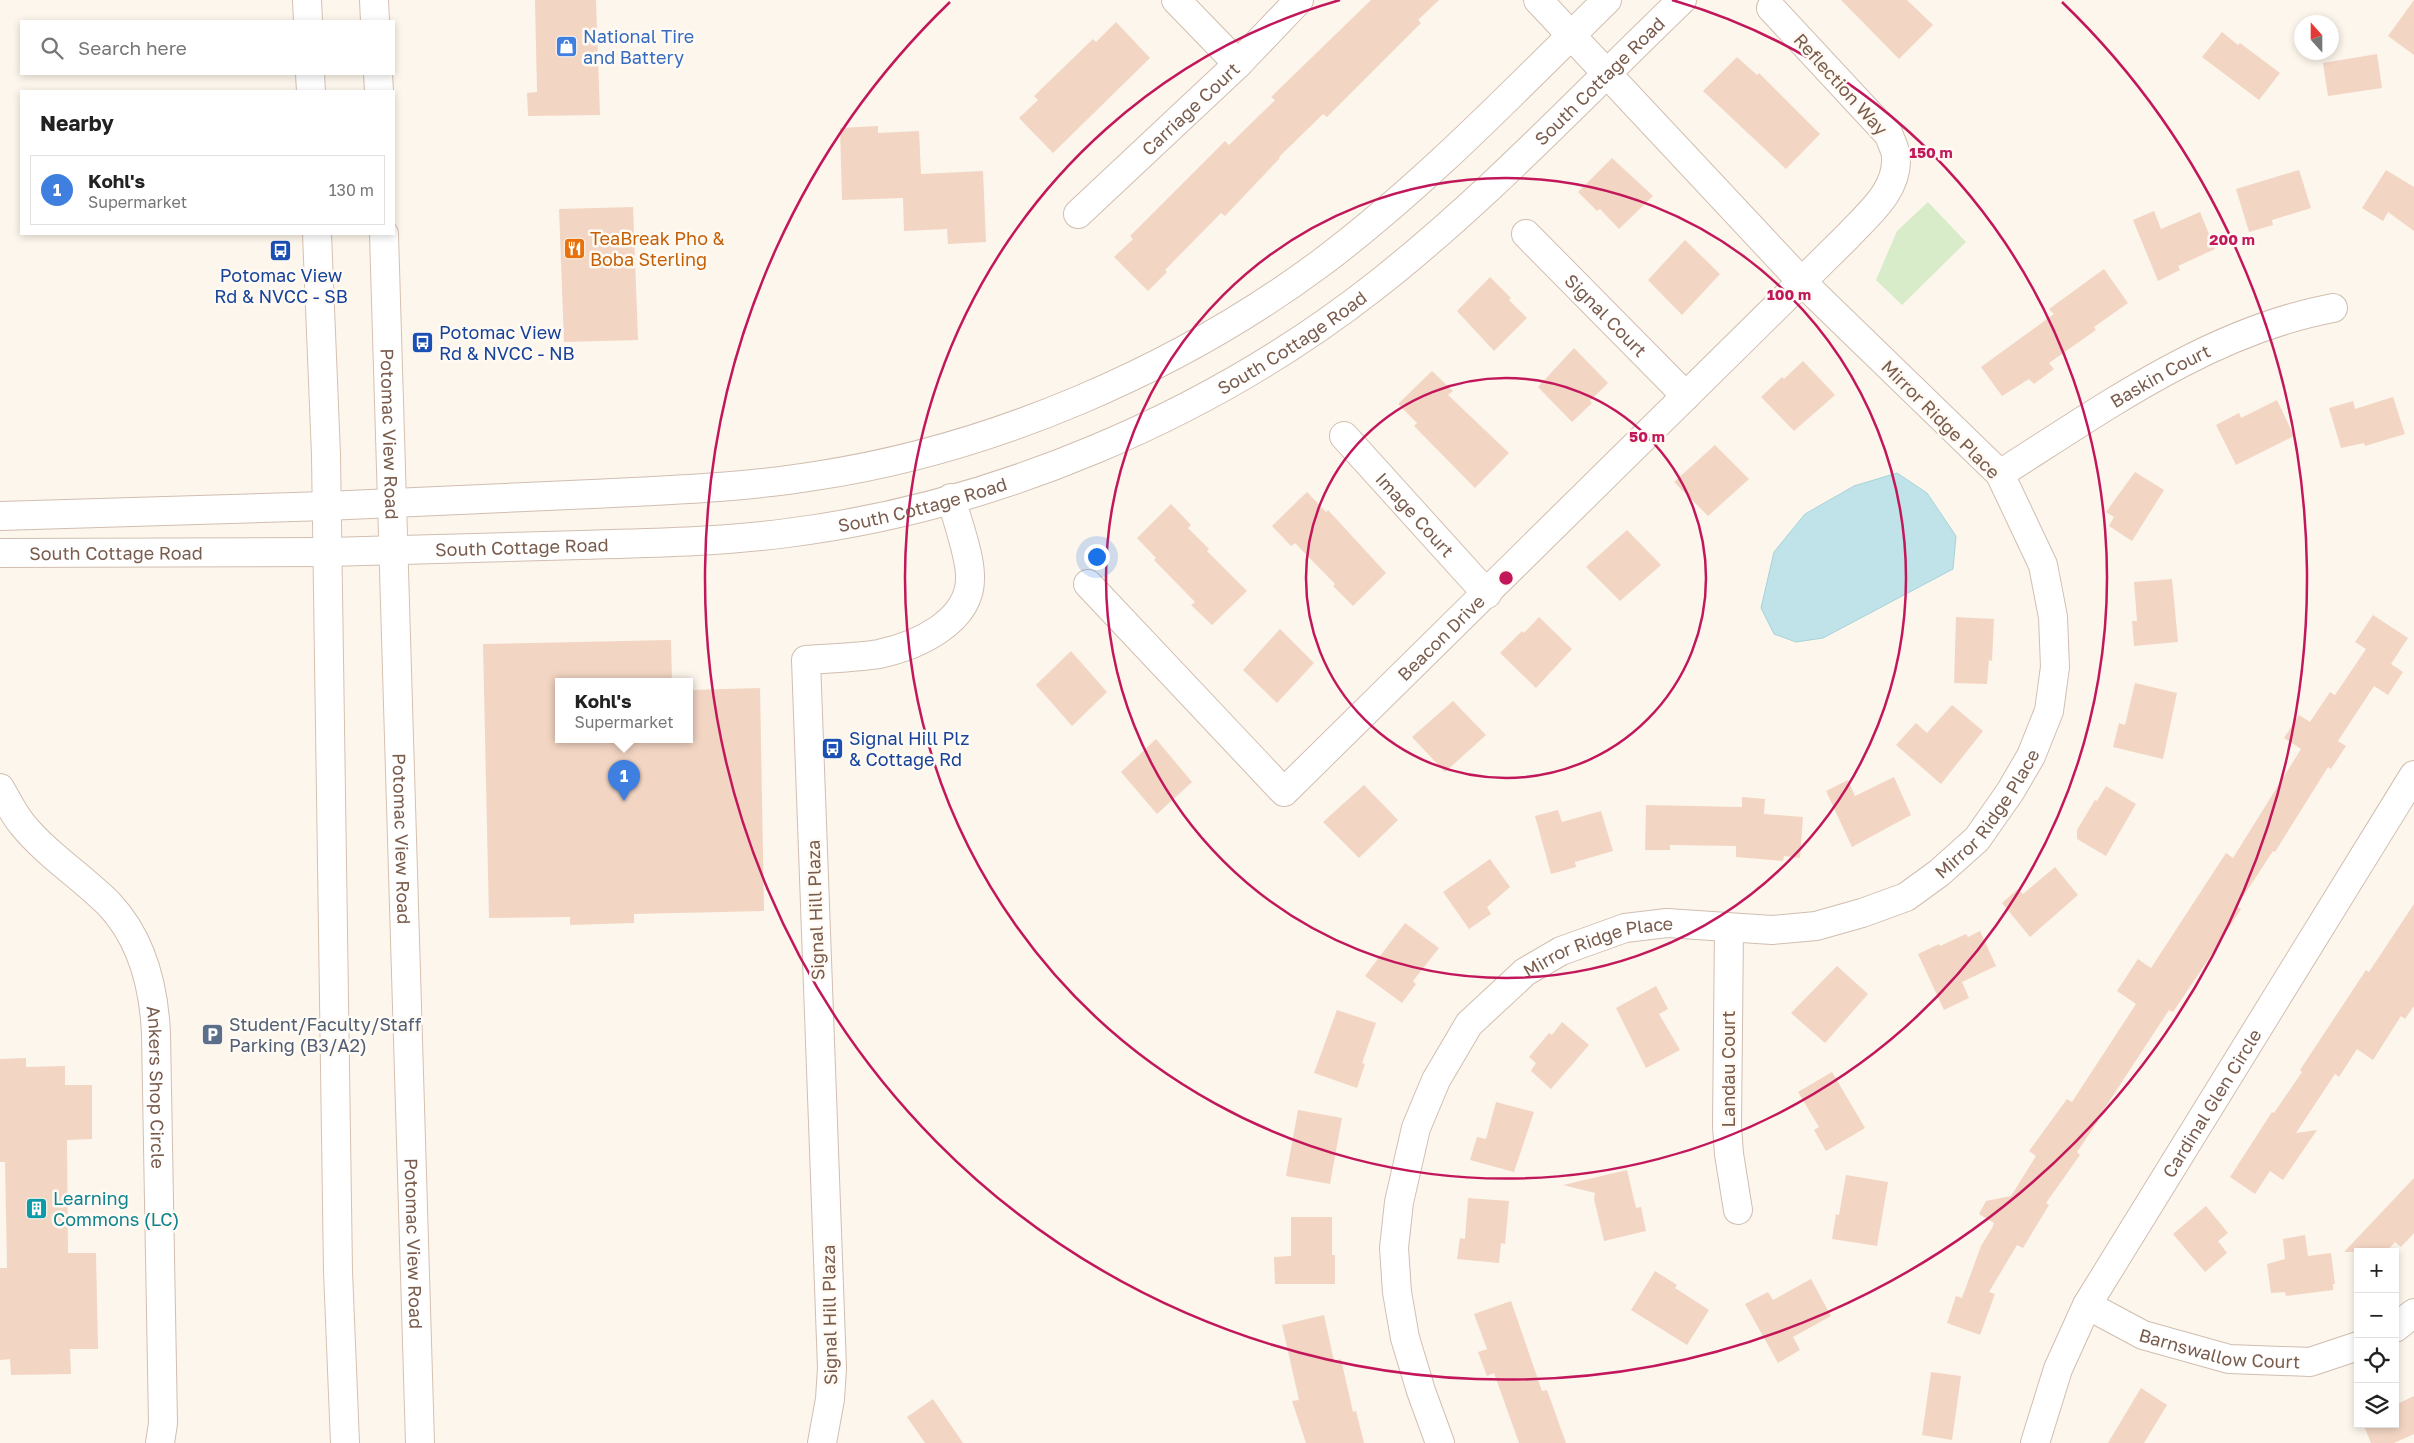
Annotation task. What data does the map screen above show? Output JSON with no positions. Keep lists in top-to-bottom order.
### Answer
{
  "streets": {
    "street": [
      "South Cottage Road",
      "Reflection Way",
      "Carriage Court",
      "Signal Court",
      "Baskin Court",
      "Mirror Ridge Place",
      "Potomac View Road",
      "Image Court",
      "Beacon Drive",
      "Signal Hill Plaza",
      "Landau Court",
      "Ankers Shop Circle",
      "Cardinal Glen Circle",
      "Barnswallow Court"
    ]
  },
  "crossings": [
    ["South Cottage Road", "Mirror Ridge Place"],
    ["South Cottage Road", "Potomac View Road"],
    ["South Cottage Road", "Signal Hill Plaza"],
    ["Reflection Way", "Mirror Ridge Place"],
    ["Reflection Way", "Beacon Drive"],
    ["Signal Court", "Beacon Drive"],
    ["Baskin Court", "Mirror Ridge Place"],
    ["Mirror Ridge Place", "Beacon Drive"],
    ["Mirror Ridge Place", "Landau Court"],
    ["Image Court", "Beacon Drive"],
    ["Cardinal Glen Circle", "Barnswallow Court"]
  ],
  "places": {
    "shop": ["National Tire and Battery"],
    "restaurant": ["TeaBreak Pho & Boba Sterling"],
    "bus stop": ["Potomac View Rd & NVCC - SB", "Potomac View Rd & NVCC - NB", "Signal Hill Plz & Cottage Rd"],
    "parking": ["Student/Faculty/Staff Parking (B3/A2)"],
    "building": ["Learning Commons (LC)"]
  },
  "north": "top",
  "page": {
    "search": "Search here",
    "heading": "Nearby",
    "list": [
      {
        "mark": "1",
        "name": "Kohl's",
        "note": "Supermarket",
        "value": "130 m"
      }
    ],
    "popup": ["Kohl's", "Supermarket"],
    "pins": "1",
    "map_buttons": ["+", "−"]
  },
  "rings": [
    "150 m",
    "200 m",
    "100 m",
    "50 m"
  ]
}
